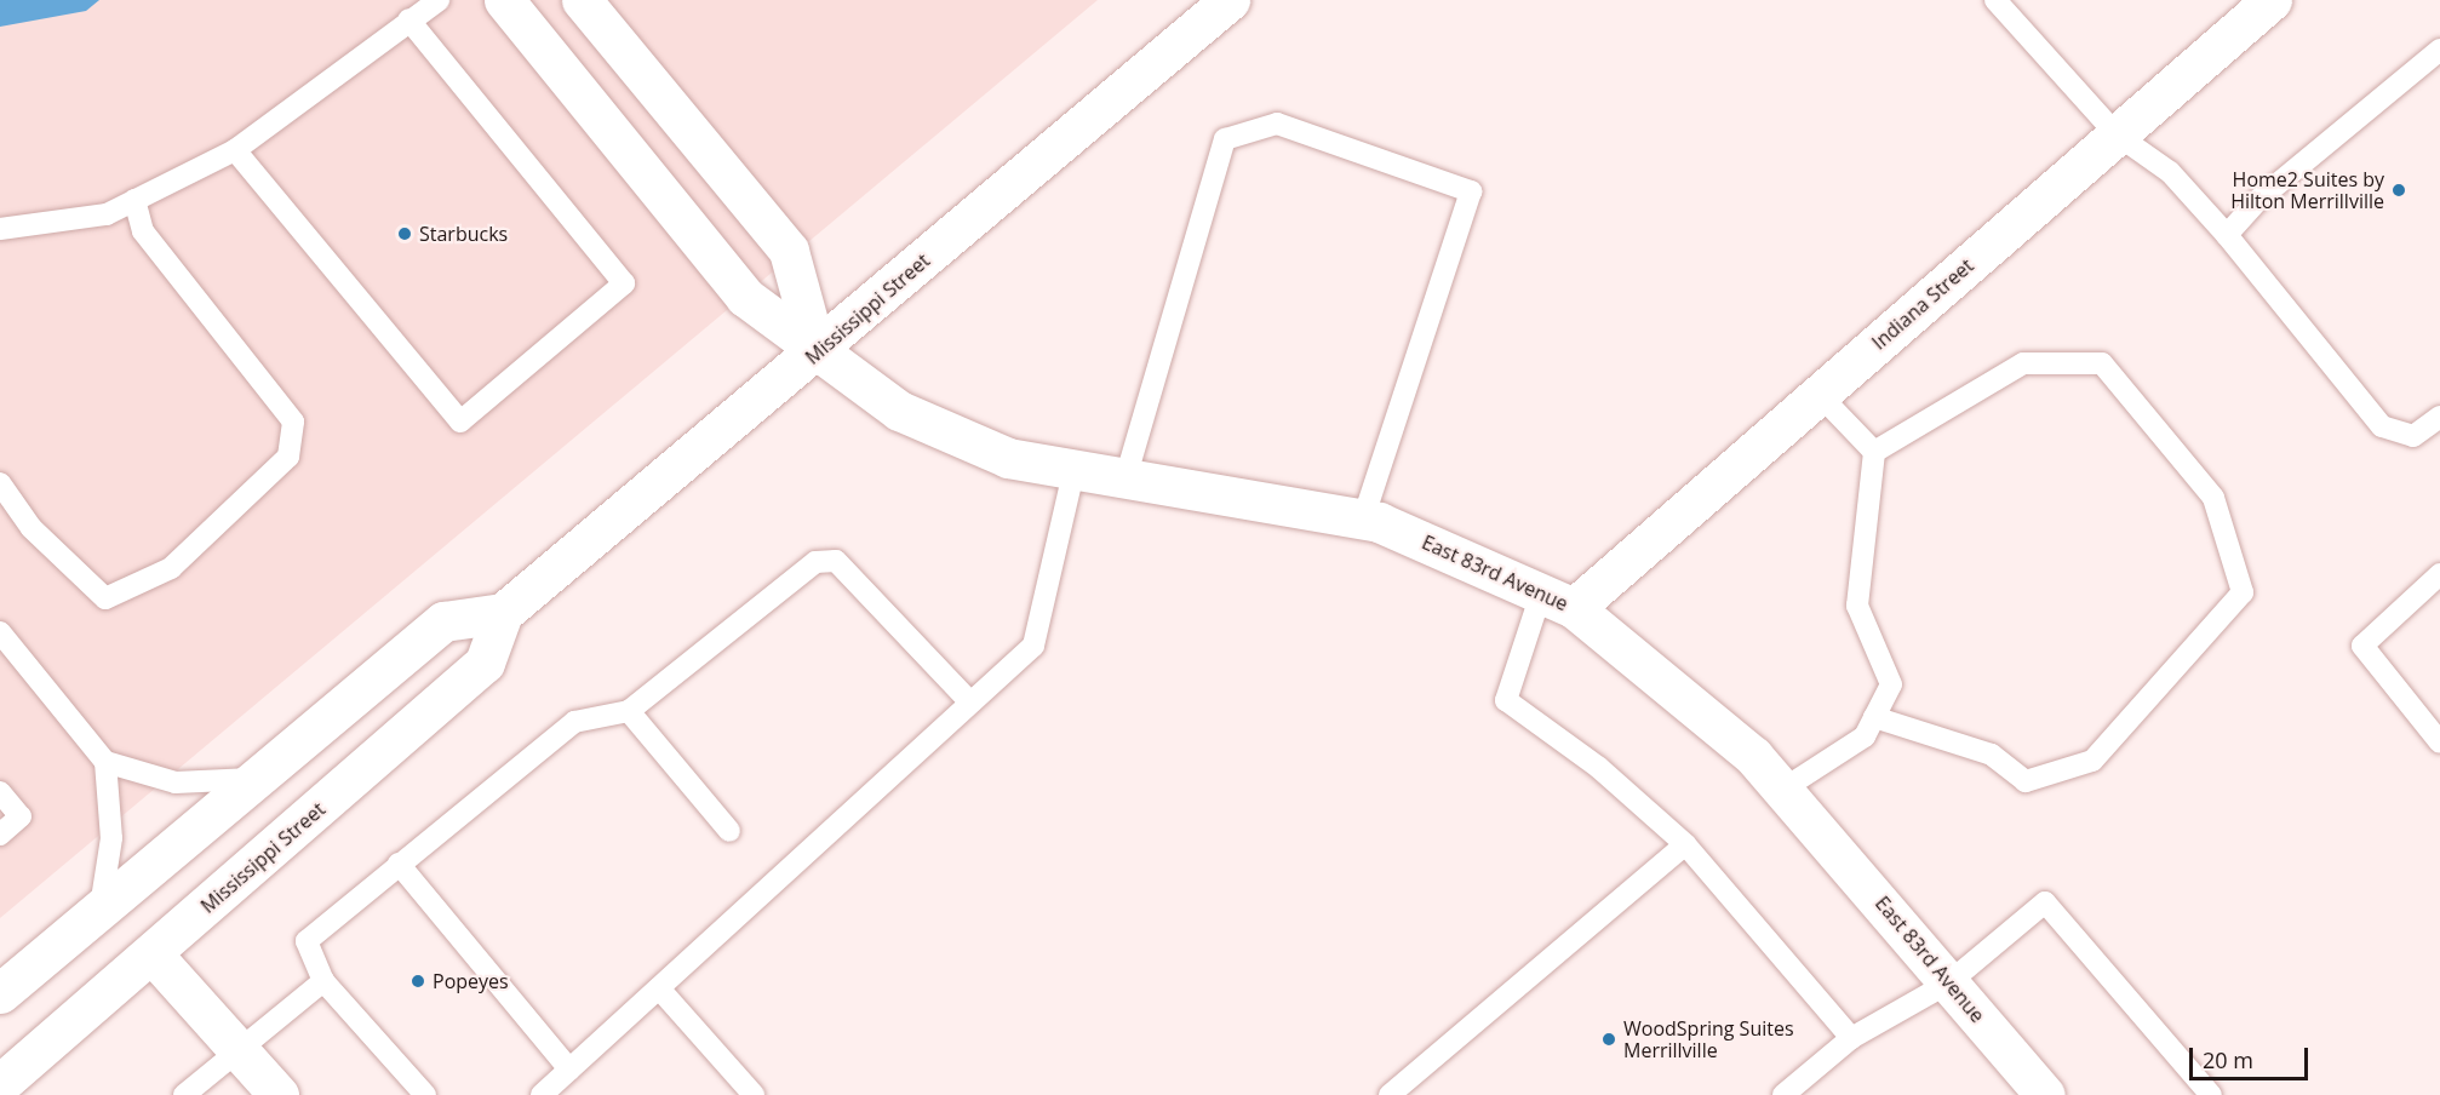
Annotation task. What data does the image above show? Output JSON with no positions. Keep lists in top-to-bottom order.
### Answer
{
  "streets": {
    "street": ["Indiana Street", "Mississippi Street", "East 83rd Avenue"]
  },
  "crossings": [
    ["Indiana Street", "East 83rd Avenue"],
    ["Mississippi Street", "East 83rd Avenue"]
  ],
  "places": [
    "Home2 Suites by Hilton Merrillville",
    "Starbucks",
    "Popeyes",
    "WoodSpring Suites Merrillville"
  ],
  "scale_bar": "20 m"
}
